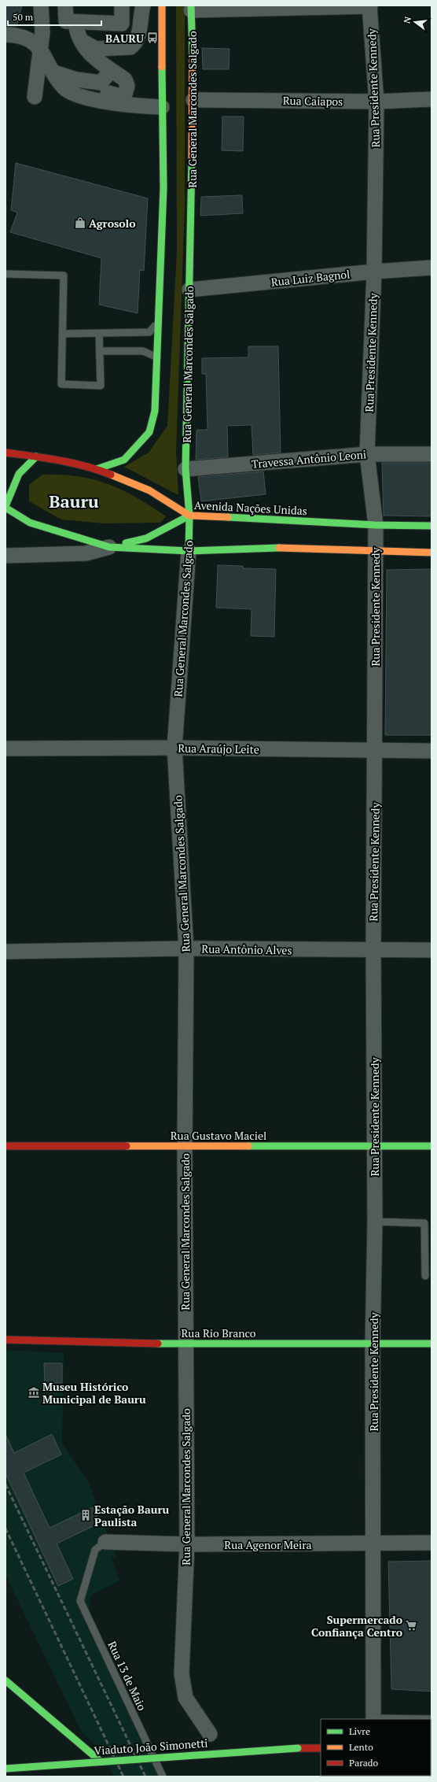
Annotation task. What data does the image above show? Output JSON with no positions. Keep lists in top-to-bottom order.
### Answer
{
  "streets": {
    "street": [
      "Rua Presidente Kennedy",
      "Rua Caiapos",
      "Rua General Marcondes Salgado",
      "Rua Luiz Bagnol",
      "Travessa Antônio Leoni",
      "Avenida Nações Unidas",
      "Rua Araújo Leite",
      "Rua Antônio Alves",
      "Rua Gustavo Maciel",
      "Rua Rio Branco",
      "Rua Agenor Meira",
      "Viaduto João Simonetti"
    ],
    "lane": ["Rua 13 de Maio"]
  },
  "crossings": [
    ["Rua Presidente Kennedy", "Rua Caiapos"],
    ["Rua Presidente Kennedy", "Rua Luiz Bagnol"],
    ["Rua Presidente Kennedy", "Travessa Antônio Leoni"],
    ["Rua Presidente Kennedy", "Avenida Nações Unidas"],
    ["Rua Presidente Kennedy", "Rua Araújo Leite"],
    ["Rua Presidente Kennedy", "Rua Antônio Alves"],
    ["Rua Presidente Kennedy", "Rua Gustavo Maciel"],
    ["Rua Presidente Kennedy", "Rua Rio Branco"],
    ["Rua Presidente Kennedy", "Rua Agenor Meira"],
    ["Rua Caiapos", "Rua General Marcondes Salgado"],
    ["Rua General Marcondes Salgado", "Rua Luiz Bagnol"],
    ["Rua General Marcondes Salgado", "Travessa Antônio Leoni"],
    ["Rua General Marcondes Salgado", "Avenida Nações Unidas"],
    ["Rua General Marcondes Salgado", "Rua Araújo Leite"],
    ["Rua General Marcondes Salgado", "Rua Antônio Alves"],
    ["Rua General Marcondes Salgado", "Rua Gustavo Maciel"],
    ["Rua General Marcondes Salgado", "Rua Rio Branco"],
    ["Rua General Marcondes Salgado", "Rua Agenor Meira"],
    ["Rua Agenor Meira", "Rua 13 de Maio"]
  ],
  "districts": ["Bauru"],
  "places": {
    "bus stop": ["BAURU"],
    "shop": ["Agrosolo"],
    "museum": ["Museu Histórico Municipal de Bauru"],
    "building": ["Estação Bauru Paulista"],
    "supermarket": ["Supermercado Confiança Centro"]
  },
  "legend": ["Livre", "Lento", "Parado"],
  "scale_bar": "50 m",
  "north": "left"
}
